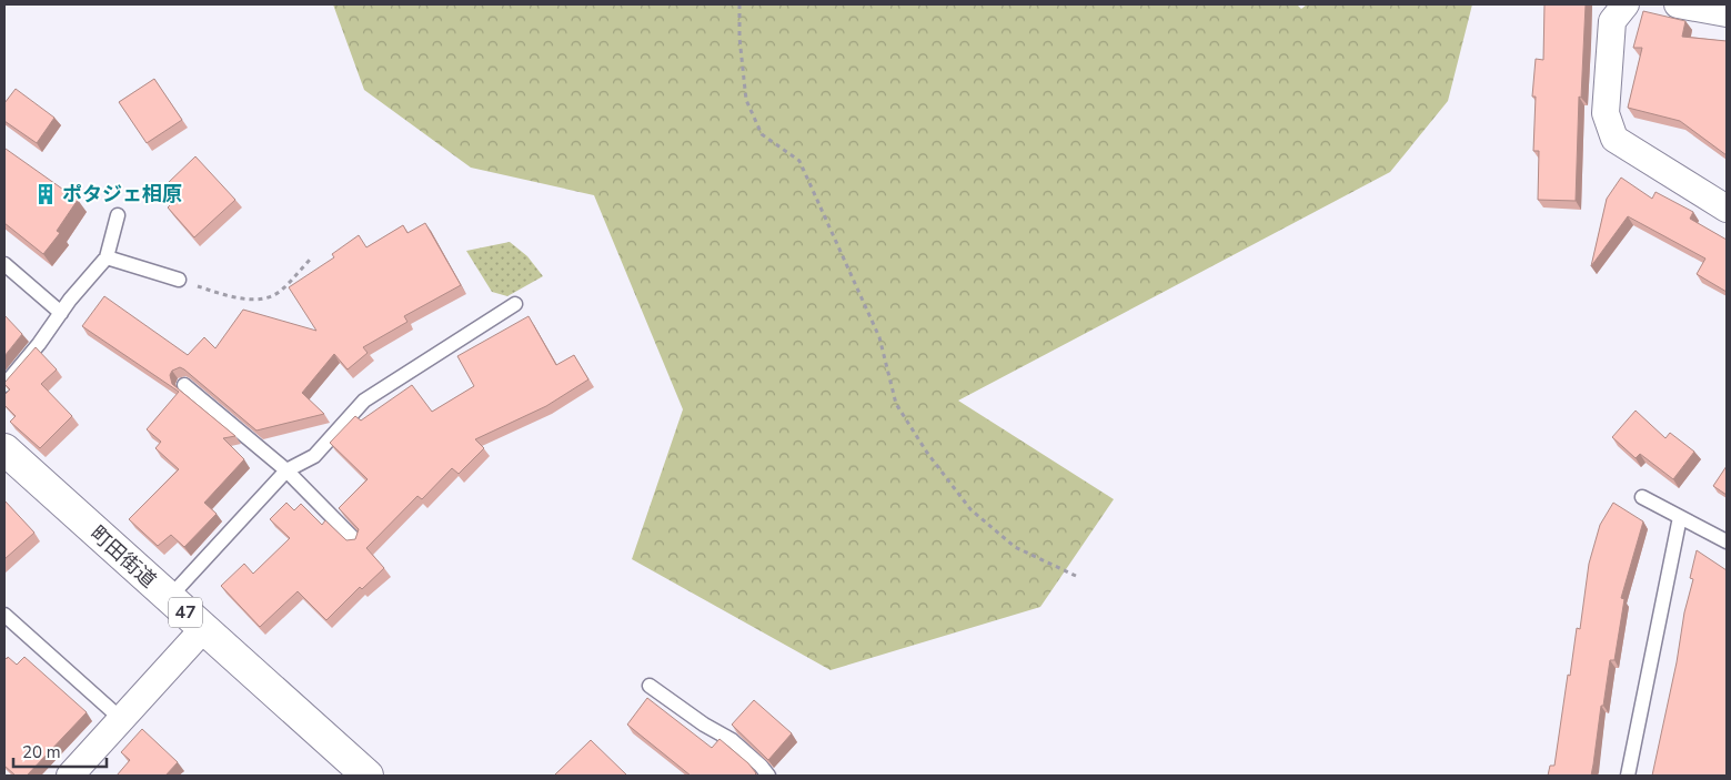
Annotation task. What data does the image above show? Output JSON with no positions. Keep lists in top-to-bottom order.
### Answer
{
  "streets": {
    "main road": ["町田街道", "47"]
  },
  "places": {
    "building": ["ポタジェ相原"]
  },
  "scale_bar": "20 m"
}
